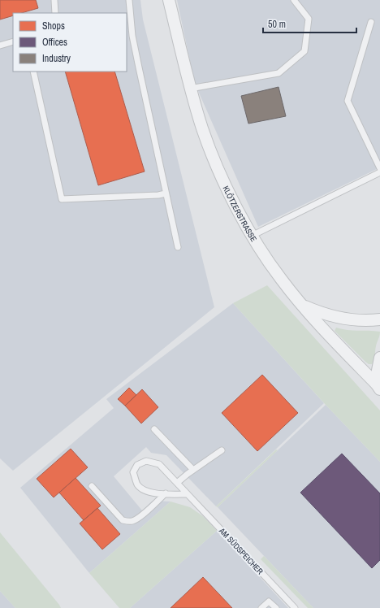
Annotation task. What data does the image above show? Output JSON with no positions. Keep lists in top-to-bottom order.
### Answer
{
  "streets": {
    "street": ["KLÖTZERSTRASSE"],
    "lane": ["AM SÜDSPEICHER"]
  },
  "legend": ["Shops", "Offices", "Industry"],
  "scale_bar": "50 m"
}
